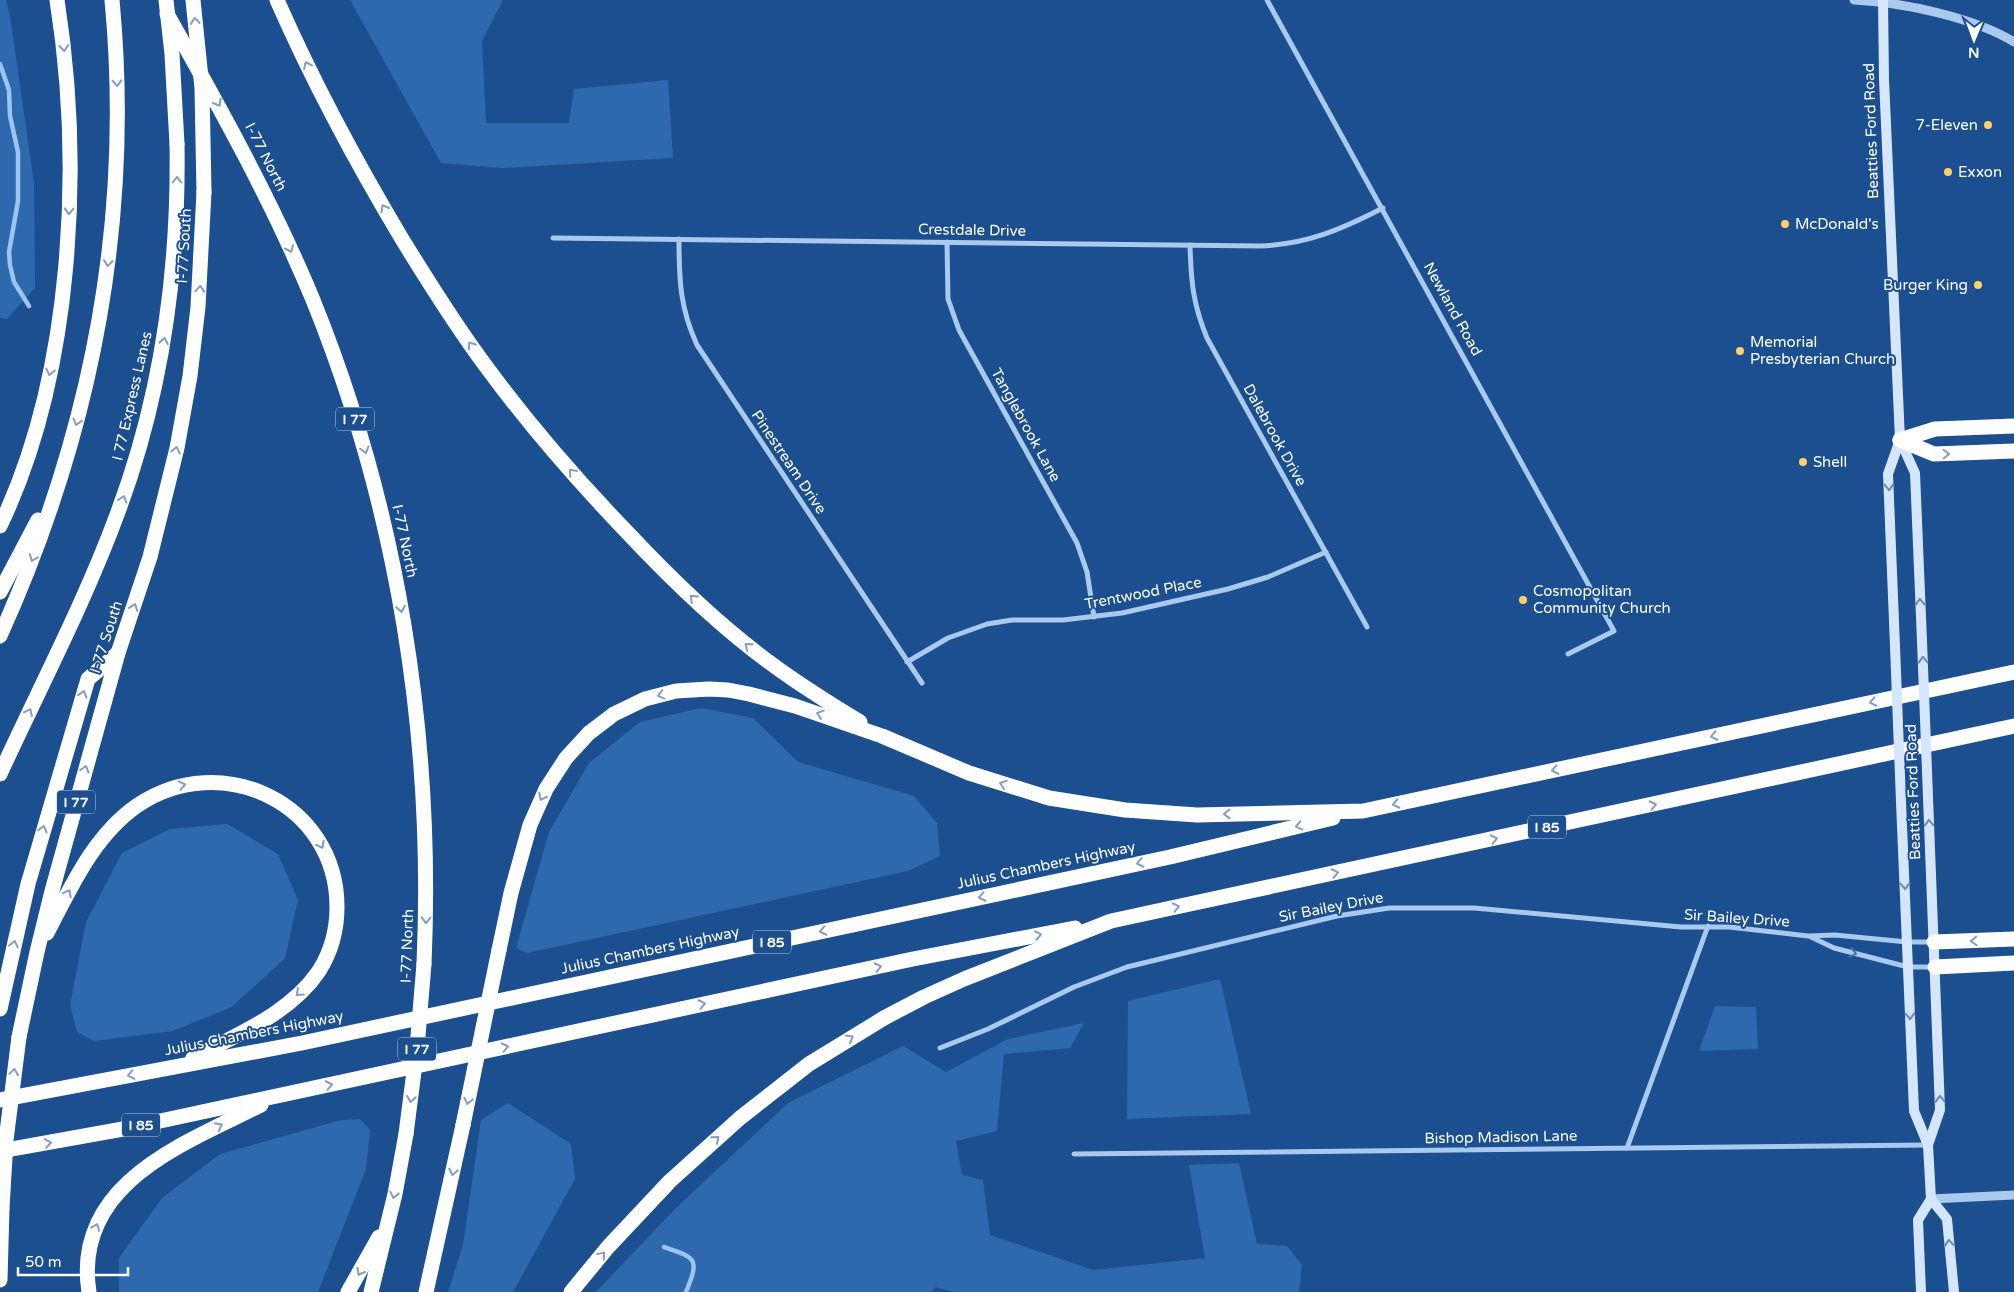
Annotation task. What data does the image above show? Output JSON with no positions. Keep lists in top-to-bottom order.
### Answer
{
  "streets": {
    "highway": [
      "I-77 North",
      "I-77 South",
      "I 77 Express Lanes",
      "I 77",
      "I 85",
      "Julius Chambers Highway"
    ],
    "main road": ["Beatties Ford Road"],
    "street": [
      "Crestdale Drive",
      "Newland Road",
      "Tanglebrook Lane",
      "Dalebrook Drive",
      "Pinestream Drive",
      "Trentwood Place",
      "Sir Bailey Drive",
      "Bishop Madison Lane"
    ]
  },
  "crossings": [
    ["Beatties Ford Road", "Sir Bailey Drive"],
    ["Beatties Ford Road", "Bishop Madison Lane"],
    ["I-77 North", "I 77"],
    ["Crestdale Drive", "Newland Road"],
    ["Crestdale Drive", "Tanglebrook Lane"],
    ["Crestdale Drive", "Dalebrook Drive"],
    ["Crestdale Drive", "Pinestream Drive"],
    ["Tanglebrook Lane", "Trentwood Place"],
    ["Dalebrook Drive", "Trentwood Place"],
    ["Pinestream Drive", "Trentwood Place"],
    ["I 85", "Julius Chambers Highway"]
  ],
  "one_way": ["I-77 North"],
  "places": [
    "7-Eleven",
    "Exxon",
    "McDonald's",
    "Burger King",
    "Memorial Presbyterian Church",
    "Shell",
    "Cosmopolitan Community Church"
  ],
  "scale_bar": "50 m",
  "north": "bottom"
}
